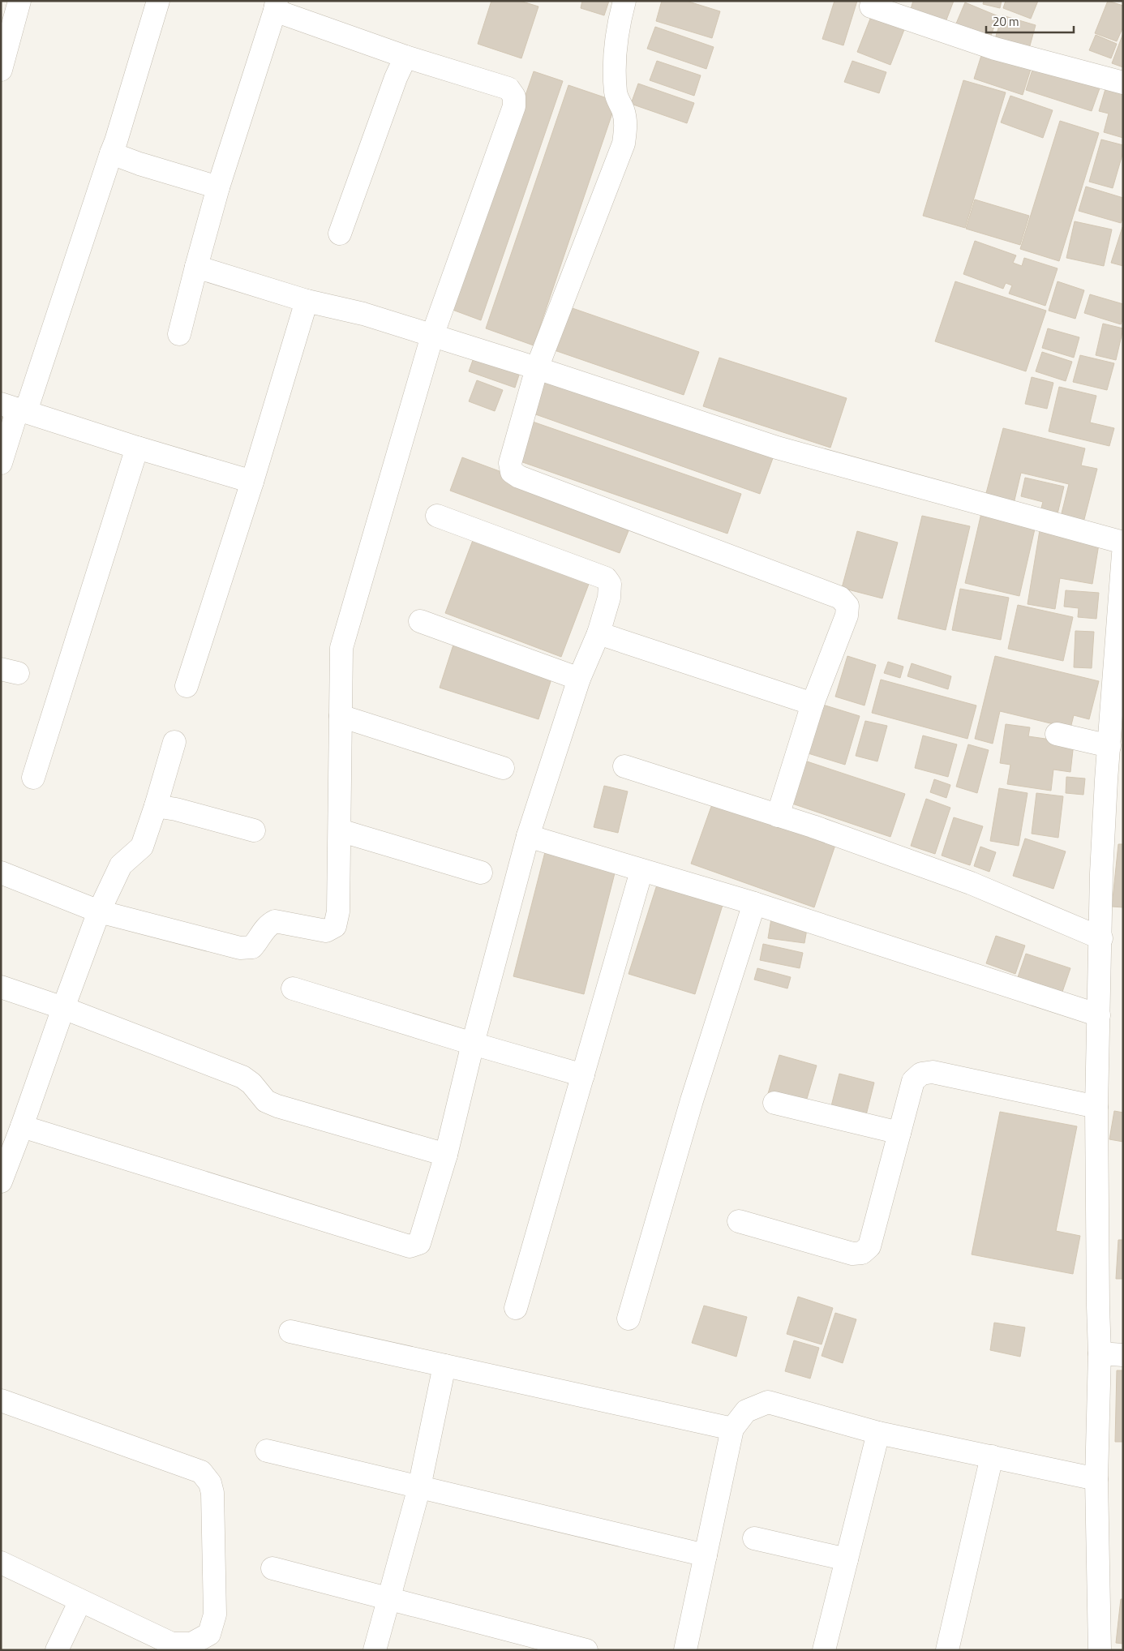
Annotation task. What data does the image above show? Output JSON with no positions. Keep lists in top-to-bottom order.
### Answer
{
  "scale_bar": "20 m"
}
